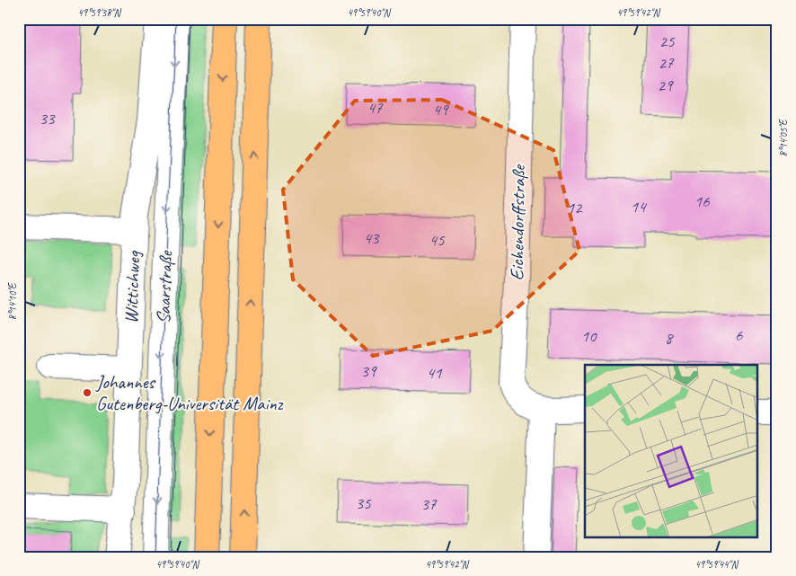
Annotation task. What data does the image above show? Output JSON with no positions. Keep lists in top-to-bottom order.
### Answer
{
  "streets": {
    "street": ["Eichendorffstraße", "Wittichweg", "Saarstraße"]
  },
  "one_way": ["Saarstraße"],
  "places": ["Johannes Gutenberg-Universität Mainz"],
  "house_numbers": [
    "25",
    "27",
    "29",
    "47",
    "49",
    "33",
    "16",
    "14",
    "12",
    "43",
    "45",
    "6",
    "10",
    "8",
    "39",
    "41",
    "35",
    "37"
  ],
  "coordinates": [
    "49°59'38\"N",
    "49°59'40\"N",
    "49°59'42\"N",
    "8°14'05\"E",
    "8°14'10\"E",
    "49°59'44\"N"
  ]
}
